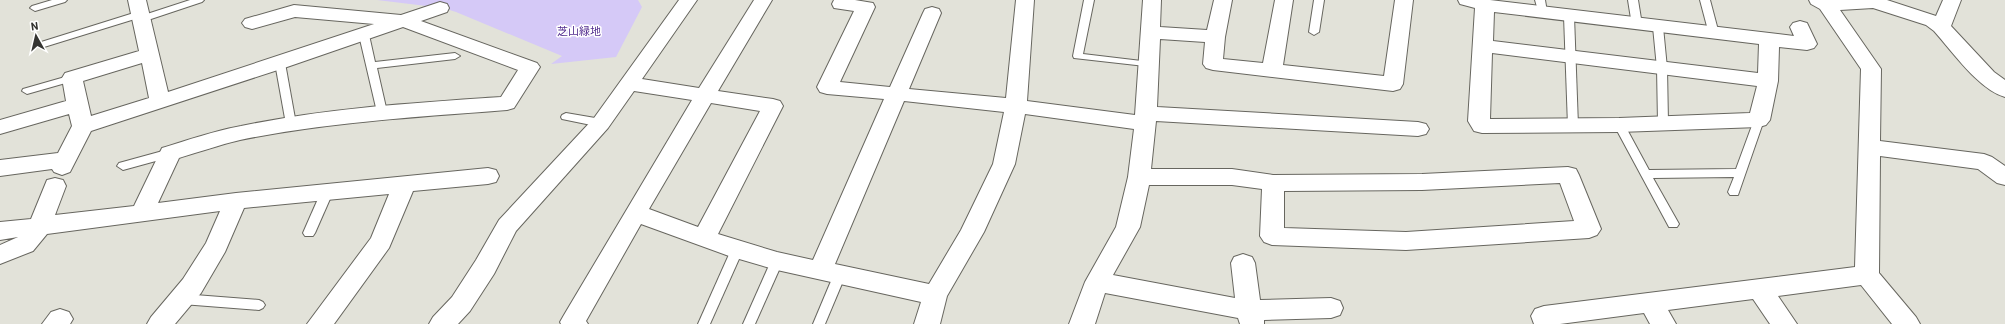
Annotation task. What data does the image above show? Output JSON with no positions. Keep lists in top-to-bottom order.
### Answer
{
  "parks": ["芝山緑地"],
  "north": "top"
}
